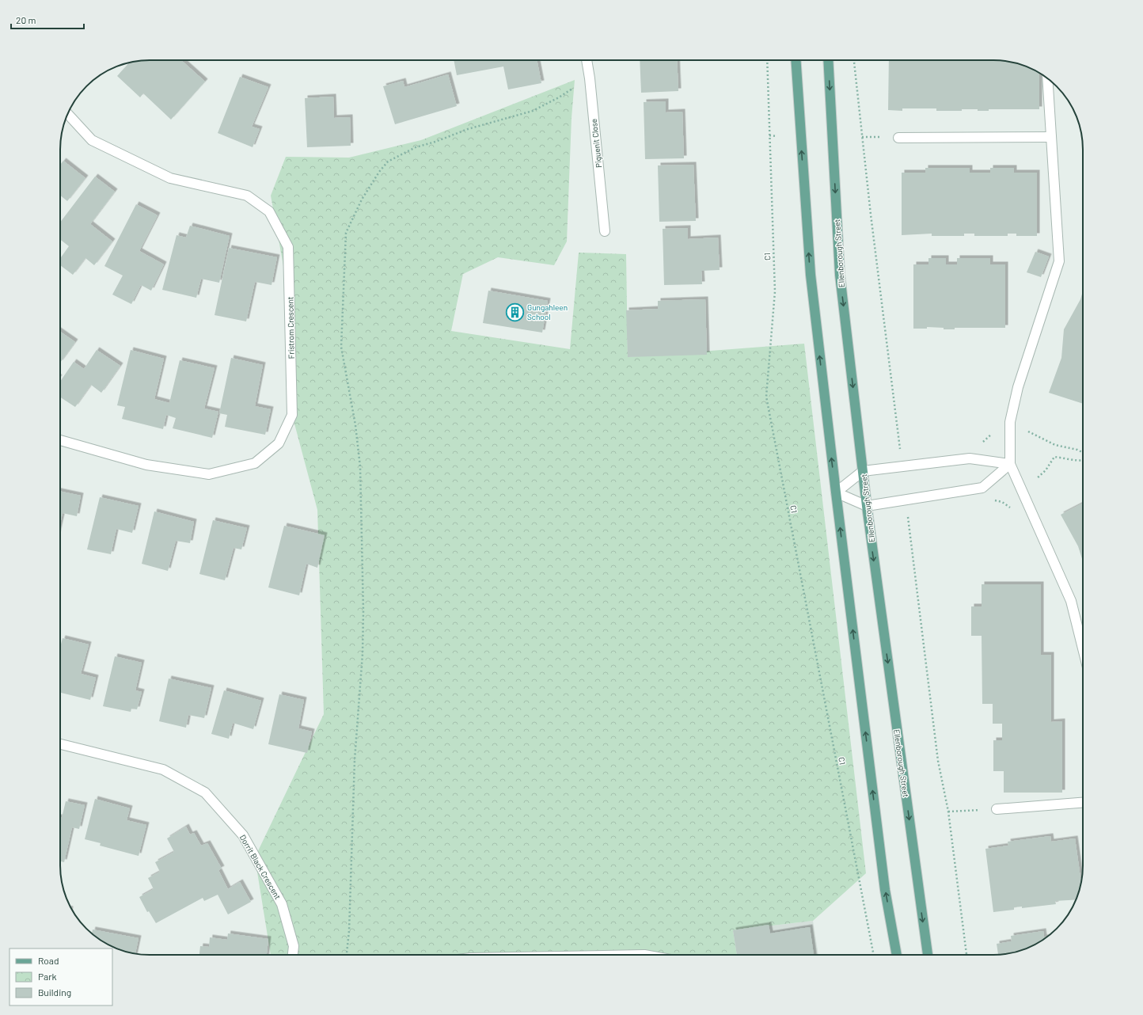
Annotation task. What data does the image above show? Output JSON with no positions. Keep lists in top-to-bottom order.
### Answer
{
  "streets": {
    "main road": ["Ellenborough Street"],
    "street": ["Piguenit Close", "Fristrom Crescent", "Dorrit Black Crescent"],
    "path": ["C1"]
  },
  "places": {
    "building": ["Gungahleen School"]
  },
  "legend": ["Road", "Park", "Building"],
  "scale_bar": "20 m"
}
